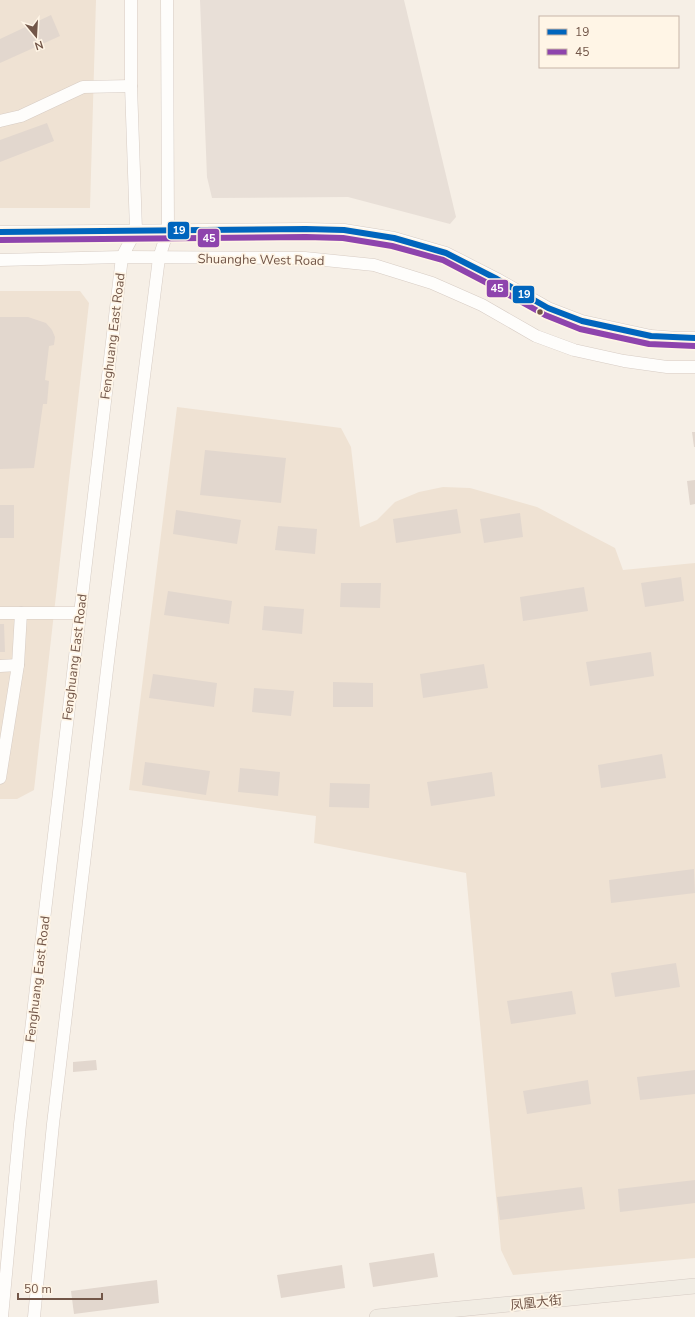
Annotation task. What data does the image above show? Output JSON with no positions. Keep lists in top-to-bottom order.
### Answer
{
  "streets": {
    "main road": ["凤凰大街"],
    "street": ["Shuanghe West Road", "Fenghuang East Road"]
  },
  "crossings": [
    ["Shuanghe West Road", "Fenghuang East Road"]
  ],
  "lines": ["transit line 19", "transit line 45"],
  "legend": ["19", "45"],
  "scale_bar": "50 m",
  "north": "bottom"
}
